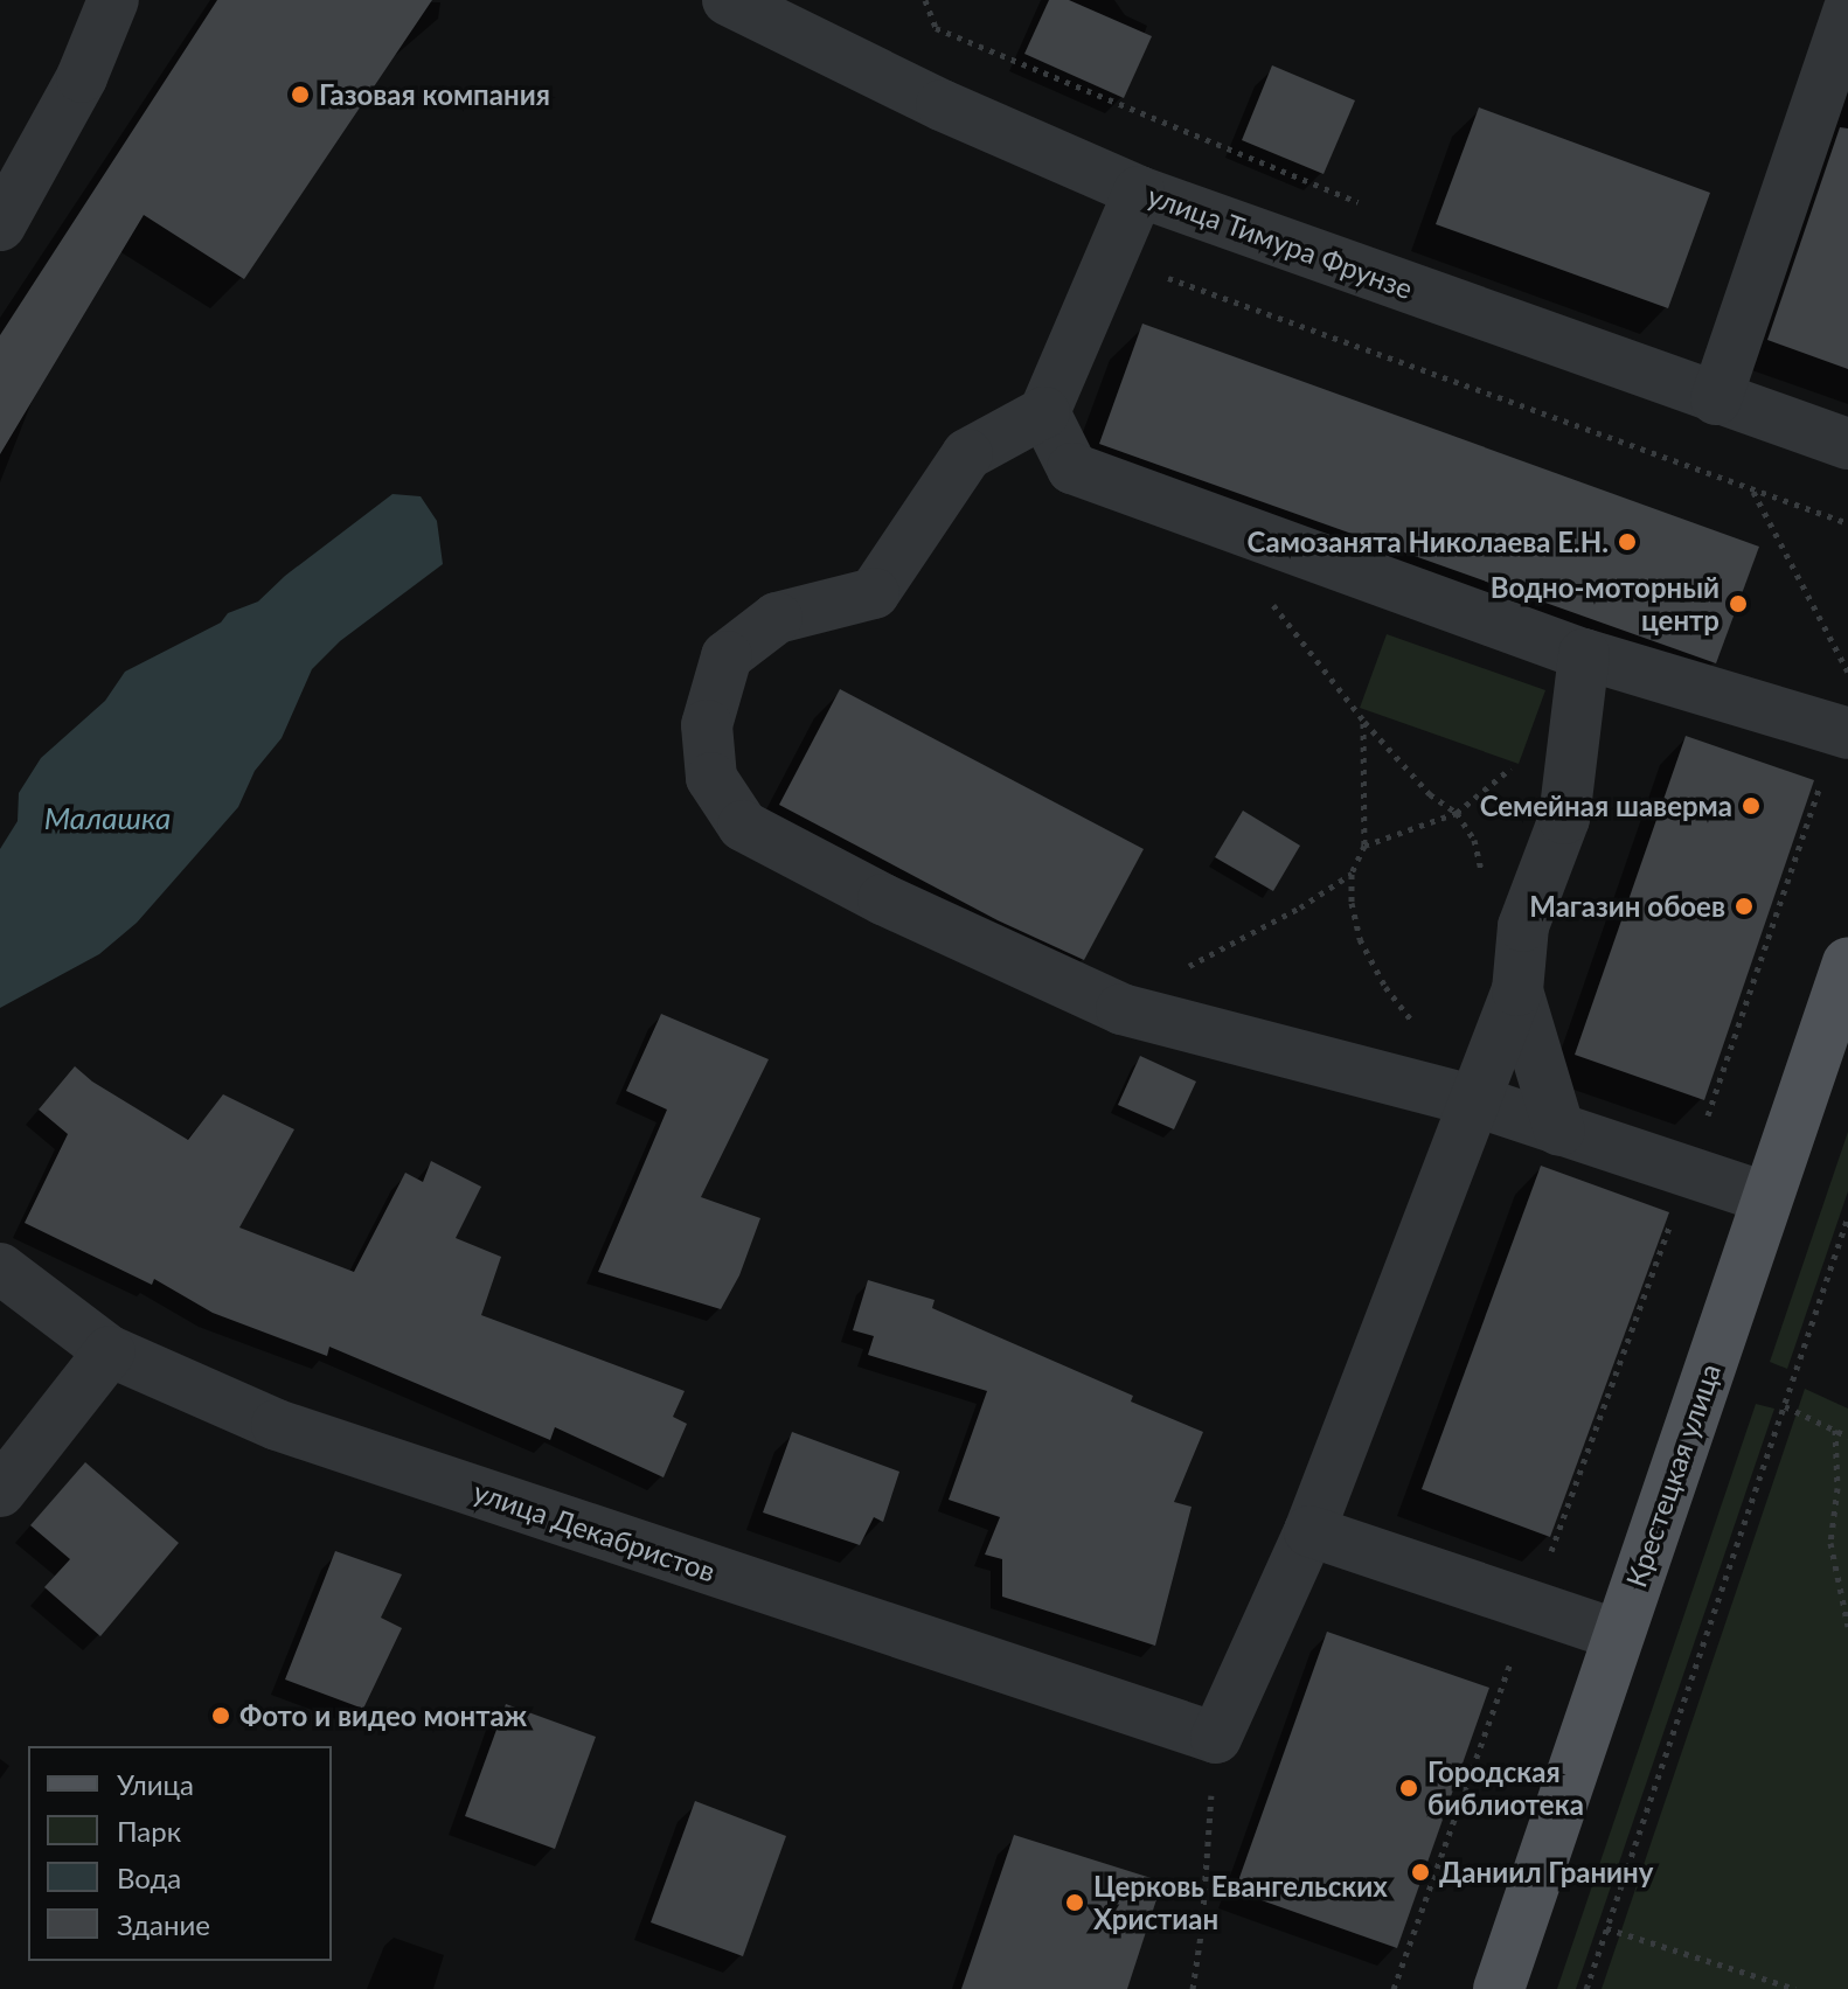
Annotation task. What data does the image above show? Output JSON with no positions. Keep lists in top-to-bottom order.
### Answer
{
  "streets": {
    "main road": ["Крестецкая улица"],
    "street": ["улица Тимура Фрунзе", "улица Декабристов"]
  },
  "water": ["Малашка"],
  "places": [
    "Газовая компания",
    "Самозанята Николаева Е.Н.",
    "Водно-моторный центр",
    "Семейная шаверма",
    "Магазин обоев",
    "Фото и видео монтаж",
    "Городская библиотека",
    "Даниил Гранину",
    "Церковь Евангельских Христиан"
  ],
  "legend": [
    "Улица",
    "Парк",
    "Вода",
    "Здание"
  ]
}
